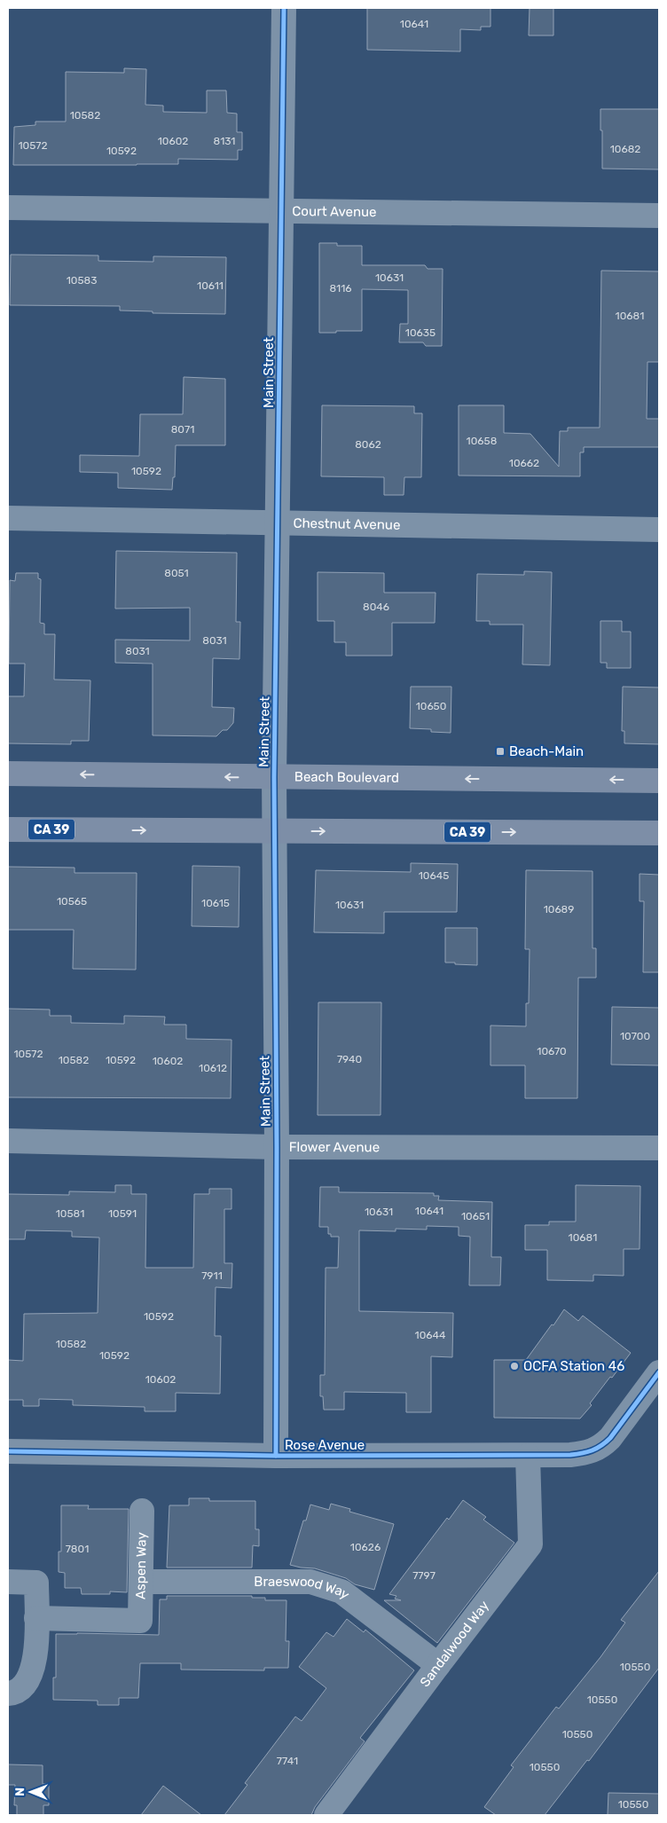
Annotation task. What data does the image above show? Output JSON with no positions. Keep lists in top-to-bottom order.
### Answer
{
  "streets": {
    "main road": ["Beach Boulevard", "CA 39"],
    "street": [
      "Court Avenue",
      "Main Street",
      "Chestnut Avenue",
      "Flower Avenue",
      "Rose Avenue",
      "Aspen Way",
      "Braeswood Way",
      "Sandalwood Way"
    ]
  },
  "crossings": [
    ["Court Avenue", "Main Street"],
    ["Main Street", "Chestnut Avenue"],
    ["Main Street", "Beach Boulevard"],
    ["Main Street", "CA 39"],
    ["Main Street", "Flower Avenue"],
    ["Main Street", "Rose Avenue"],
    ["Rose Avenue", "Sandalwood Way"],
    ["Aspen Way", "Braeswood Way"],
    ["Braeswood Way", "Sandalwood Way"]
  ],
  "places": {
    "transit": ["Beach-Main"],
    "other": ["OCFA Station 46"]
  },
  "house_numbers": [
    "10641",
    "10582",
    "10602",
    "8131",
    "10572",
    "10682",
    "10592",
    "10631",
    "10583",
    "10611",
    "8116",
    "10681",
    "10635",
    "8071",
    "10658",
    "8062",
    "10662",
    "10592",
    "8051",
    "8046",
    "8031",
    "8031",
    "10650",
    "10645",
    "10565",
    "10615",
    "10631",
    "10689",
    "10700",
    "10670",
    "10572",
    "7940",
    "10582",
    "10592",
    "10602",
    "10612",
    "10641",
    "10631",
    "10581",
    "10591",
    "10651",
    "10681",
    "7911",
    "10592",
    "10644",
    "10582",
    "10592",
    "10602",
    "10626",
    "7801",
    "7797",
    "10550",
    "10550",
    "10550",
    "7741",
    "10550",
    "10550"
  ],
  "north": "left"
}
